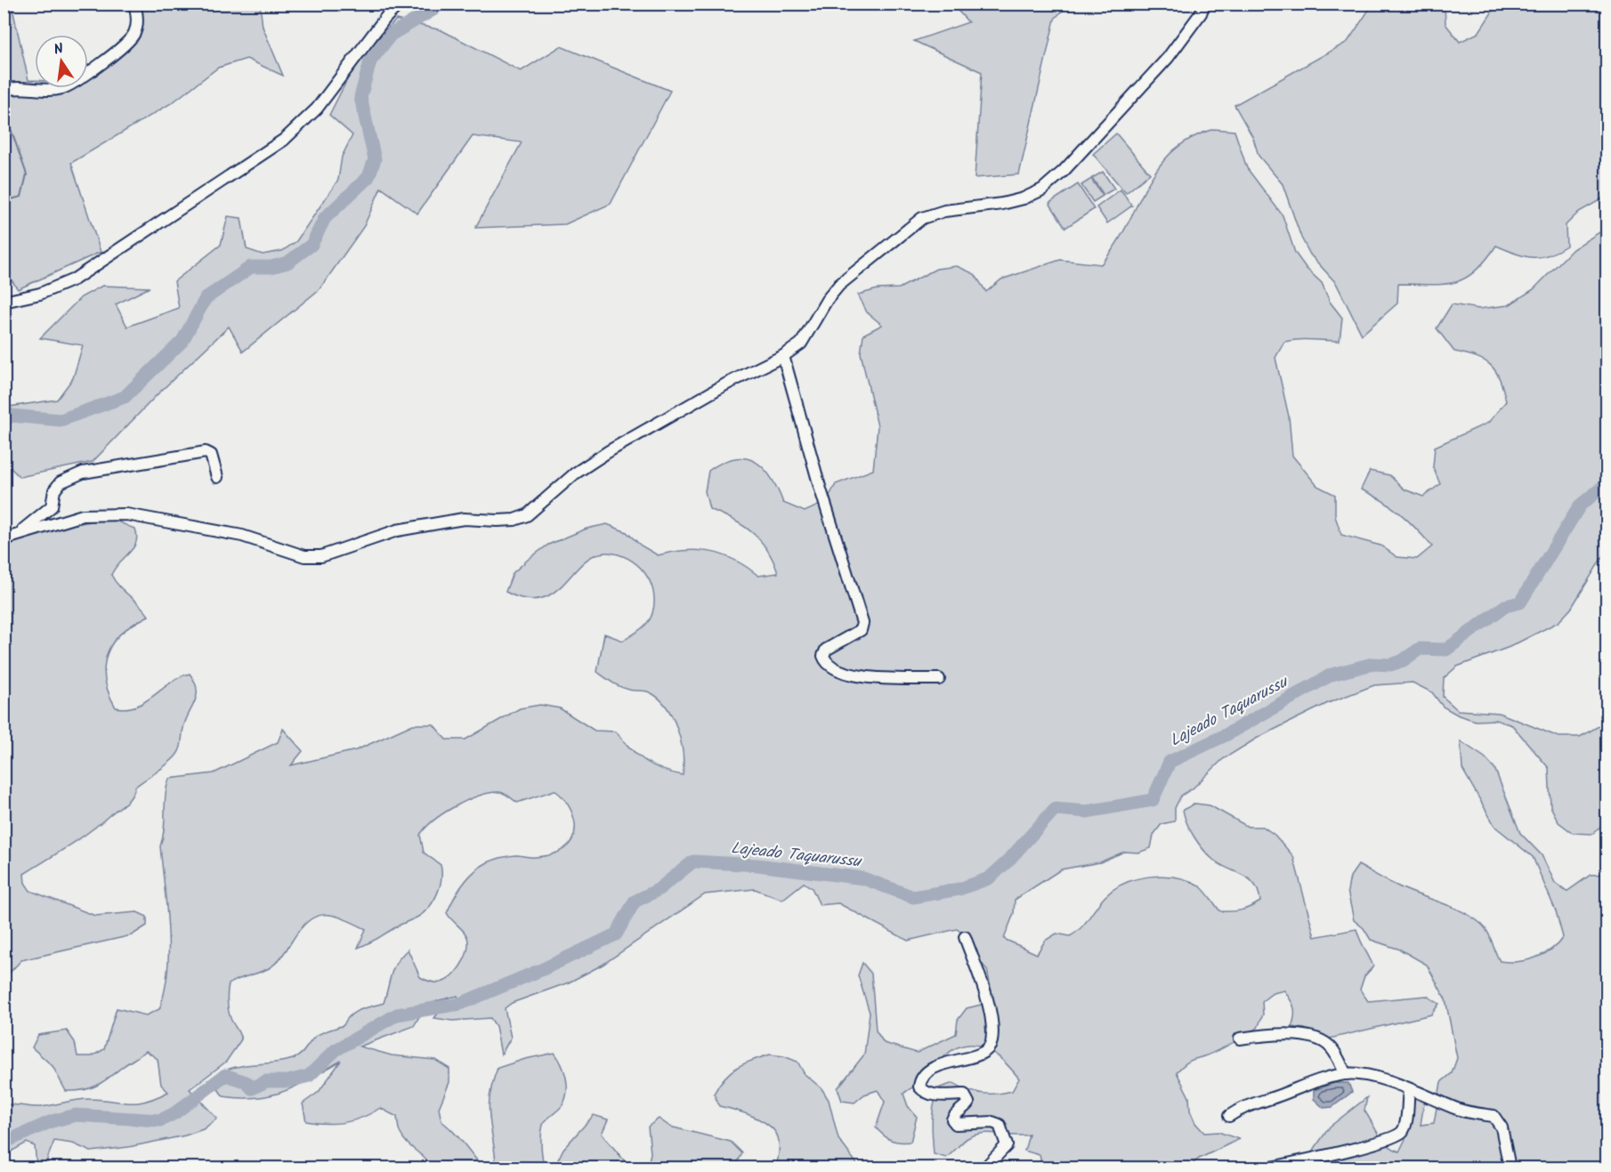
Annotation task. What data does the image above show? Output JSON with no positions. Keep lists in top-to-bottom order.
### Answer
{
  "water": ["Lajeado Taquarussu"],
  "north": "top"
}
